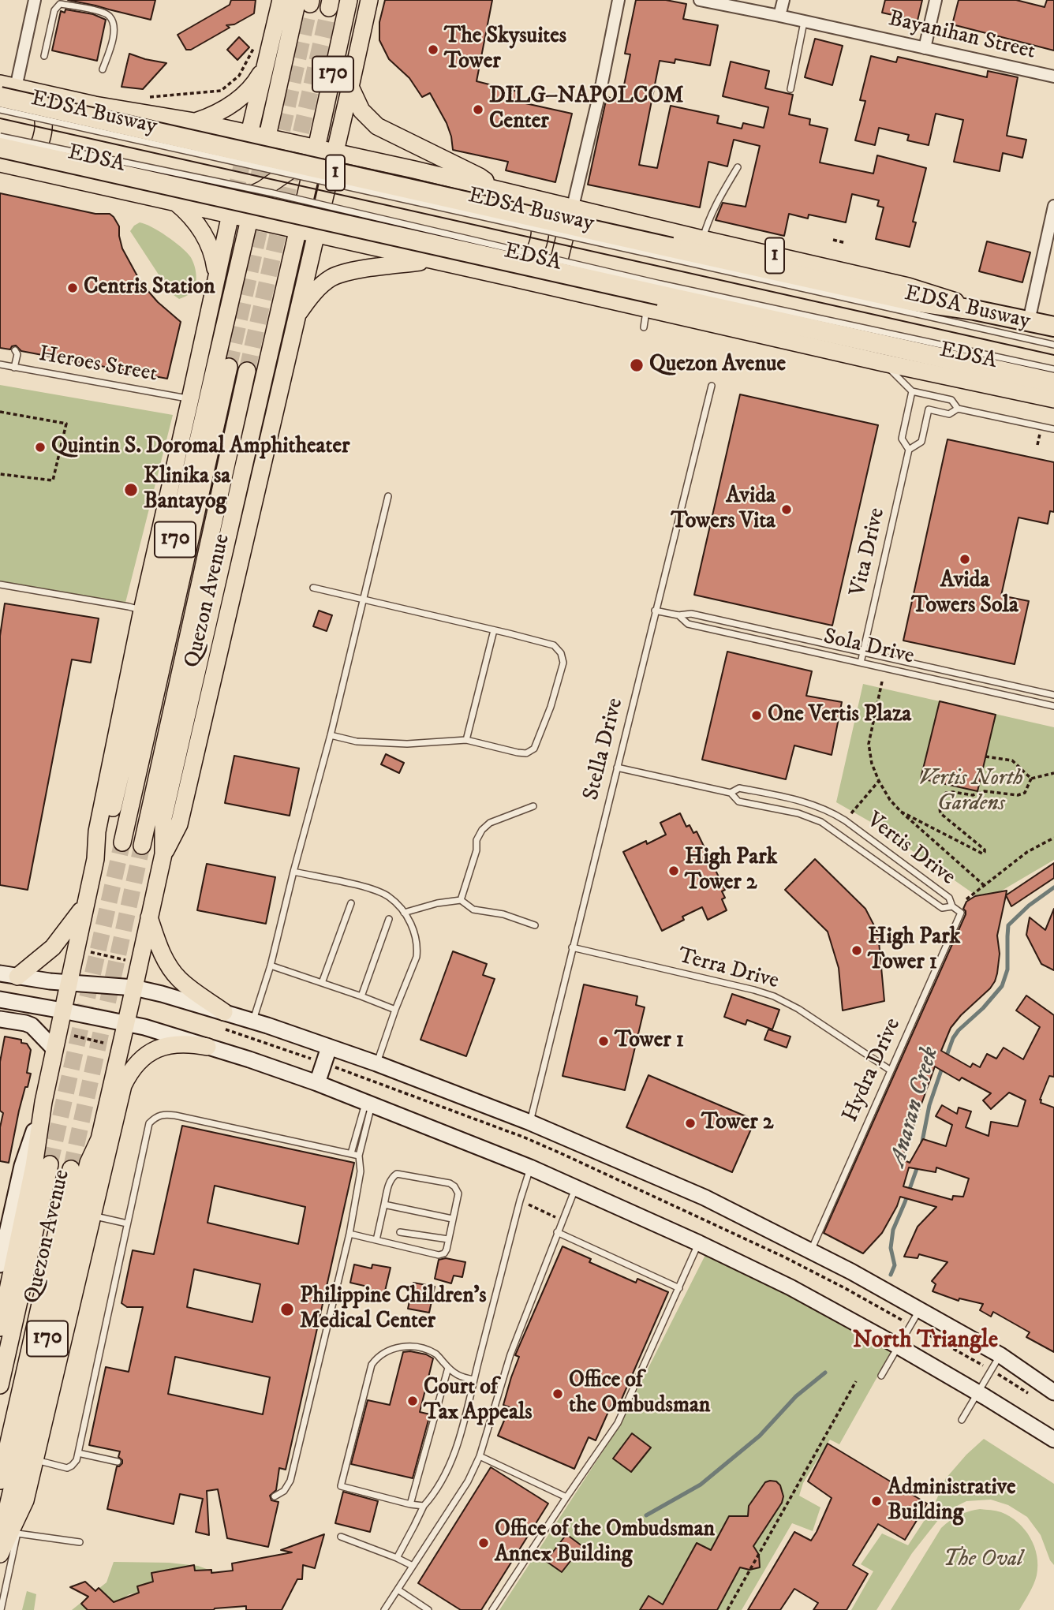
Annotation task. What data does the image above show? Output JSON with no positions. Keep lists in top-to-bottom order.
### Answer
{
  "streets": {
    "highway": ["EDSA", "1"],
    "main road": ["170", "Quezon Avenue"],
    "street": ["Bayanihan Street"],
    "lane": [
      "EDSA Busway",
      "Heroes Street",
      "Vita Drive",
      "Sola Drive",
      "Stella Drive",
      "Vertis Drive",
      "Terra Drive",
      "Hydra Drive"
    ]
  },
  "crossings": [
    ["170", "EDSA"],
    ["EDSA Busway", "EDSA"],
    ["EDSA", "Quezon Avenue"],
    ["Heroes Street", "Quezon Avenue"],
    ["Vita Drive", "Sola Drive"],
    ["Sola Drive", "Stella Drive"],
    ["Stella Drive", "Vertis Drive"],
    ["Stella Drive", "Terra Drive"],
    ["Vertis Drive", "Hydra Drive"],
    ["Terra Drive", "Hydra Drive"]
  ],
  "districts": ["North Triangle"],
  "water": ["Anaran Creek"],
  "parks": ["Vertis North Gardens", "The Oval"],
  "places": [
    "The Skysuites Tower",
    "DILG–NAPOLCOM Center",
    "Centris Station",
    "Quezon Avenue",
    "Quintin S. Doromal Amphitheater",
    "Klinika sa Bantayog",
    "Avida Towers Vita",
    "Avida Towers Sola",
    "One Vertis Plaza",
    "High Park Tower 2",
    "High Park Tower 1",
    "Tower 1",
    "Tower 2",
    "Philippine Children's Medical Center",
    "Office of the Ombudsman",
    "Court of Tax Appeals",
    "Administrative Building",
    "Office of the Ombudsman Annex Building"
  ]
}
